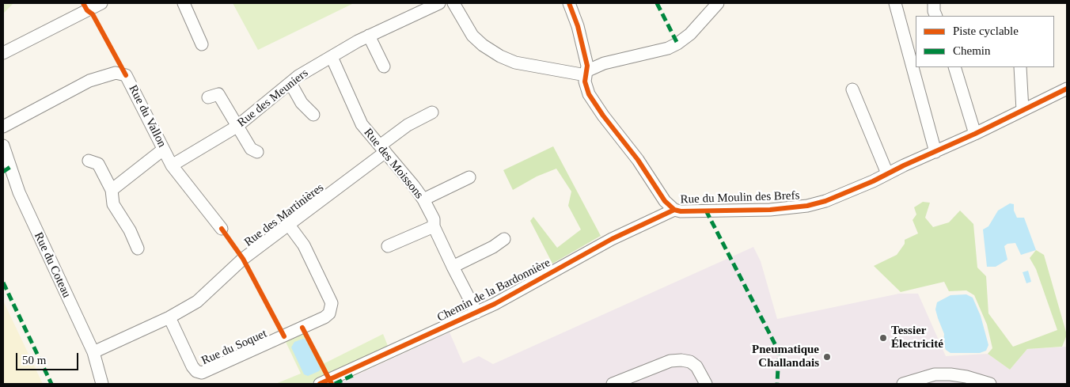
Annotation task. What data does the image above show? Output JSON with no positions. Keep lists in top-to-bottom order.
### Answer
{
  "streets": {
    "street": [
      "Rue des Meuniers",
      "Rue du Vallon",
      "Rue des Moissons",
      "Rue du Moulin des Brefs",
      "Rue des Martinières",
      "Rue du Coteau",
      "Chemin de la Bardonnière",
      "Rue du Soquet"
    ]
  },
  "crossings": [
    ["Rue des Meuniers", "Rue du Vallon"],
    ["Rue des Meuniers", "Rue des Moissons"],
    ["Rue des Moissons", "Rue des Martinières"],
    ["Rue des Moissons", "Chemin de la Bardonnière"],
    ["Rue du Moulin des Brefs", "Chemin de la Bardonnière"],
    ["Rue des Martinières", "Rue du Coteau"],
    ["Rue des Martinières", "Rue du Soquet"]
  ],
  "places": ["Tessier Électricité", "Pneumatique Challandais"],
  "legend": ["Piste cyclable", "Chemin"],
  "scale_bar": "50 m"
}
